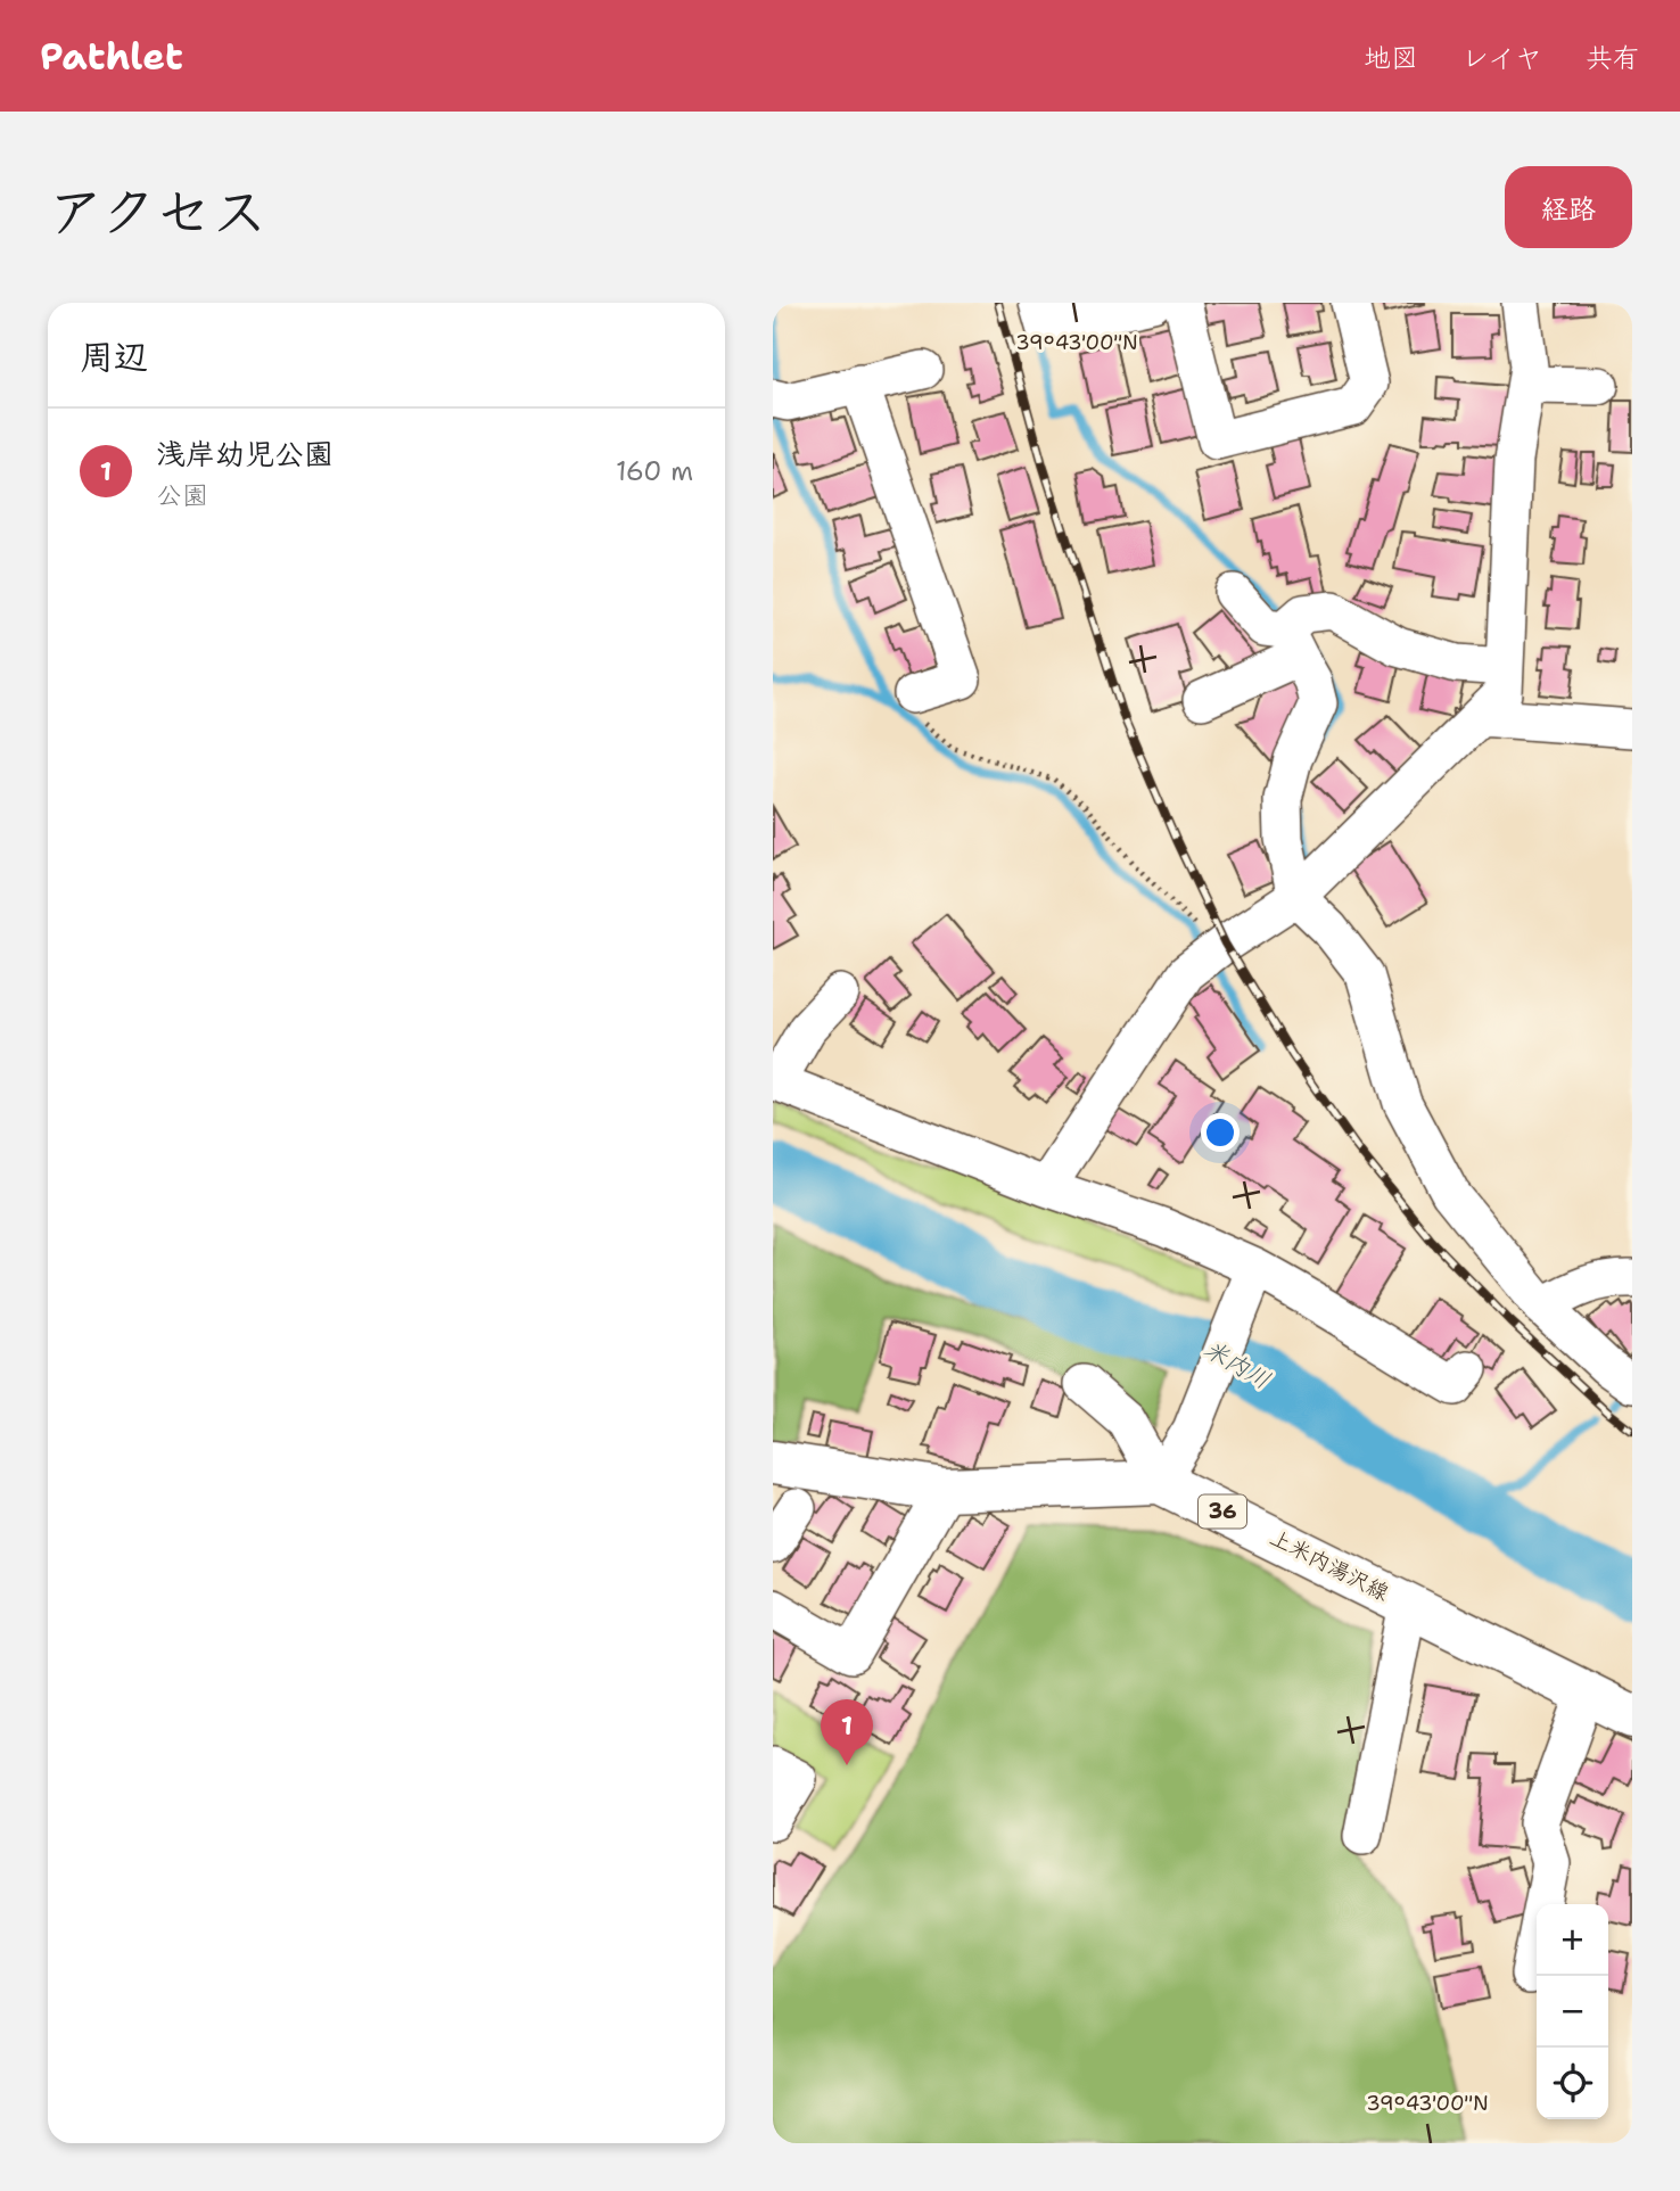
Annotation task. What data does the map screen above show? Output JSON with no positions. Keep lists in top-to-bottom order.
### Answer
{
  "streets": {
    "main road": ["36", "上米内湯沢線"]
  },
  "water": ["米内川"],
  "page": {
    "header": "Pathlet",
    "nav": ["地図", "レイヤ", "共有"],
    "title": "アクセス",
    "buttons": "経路",
    "heading": "周辺",
    "list": [
      {
        "mark": "1",
        "name": "浅岸幼児公園",
        "note": "公園",
        "value": "160 m"
      }
    ],
    "pins": "1",
    "map_buttons": ["+", "−"]
  },
  "coordinates": ["39°43'00\"N"]
}
